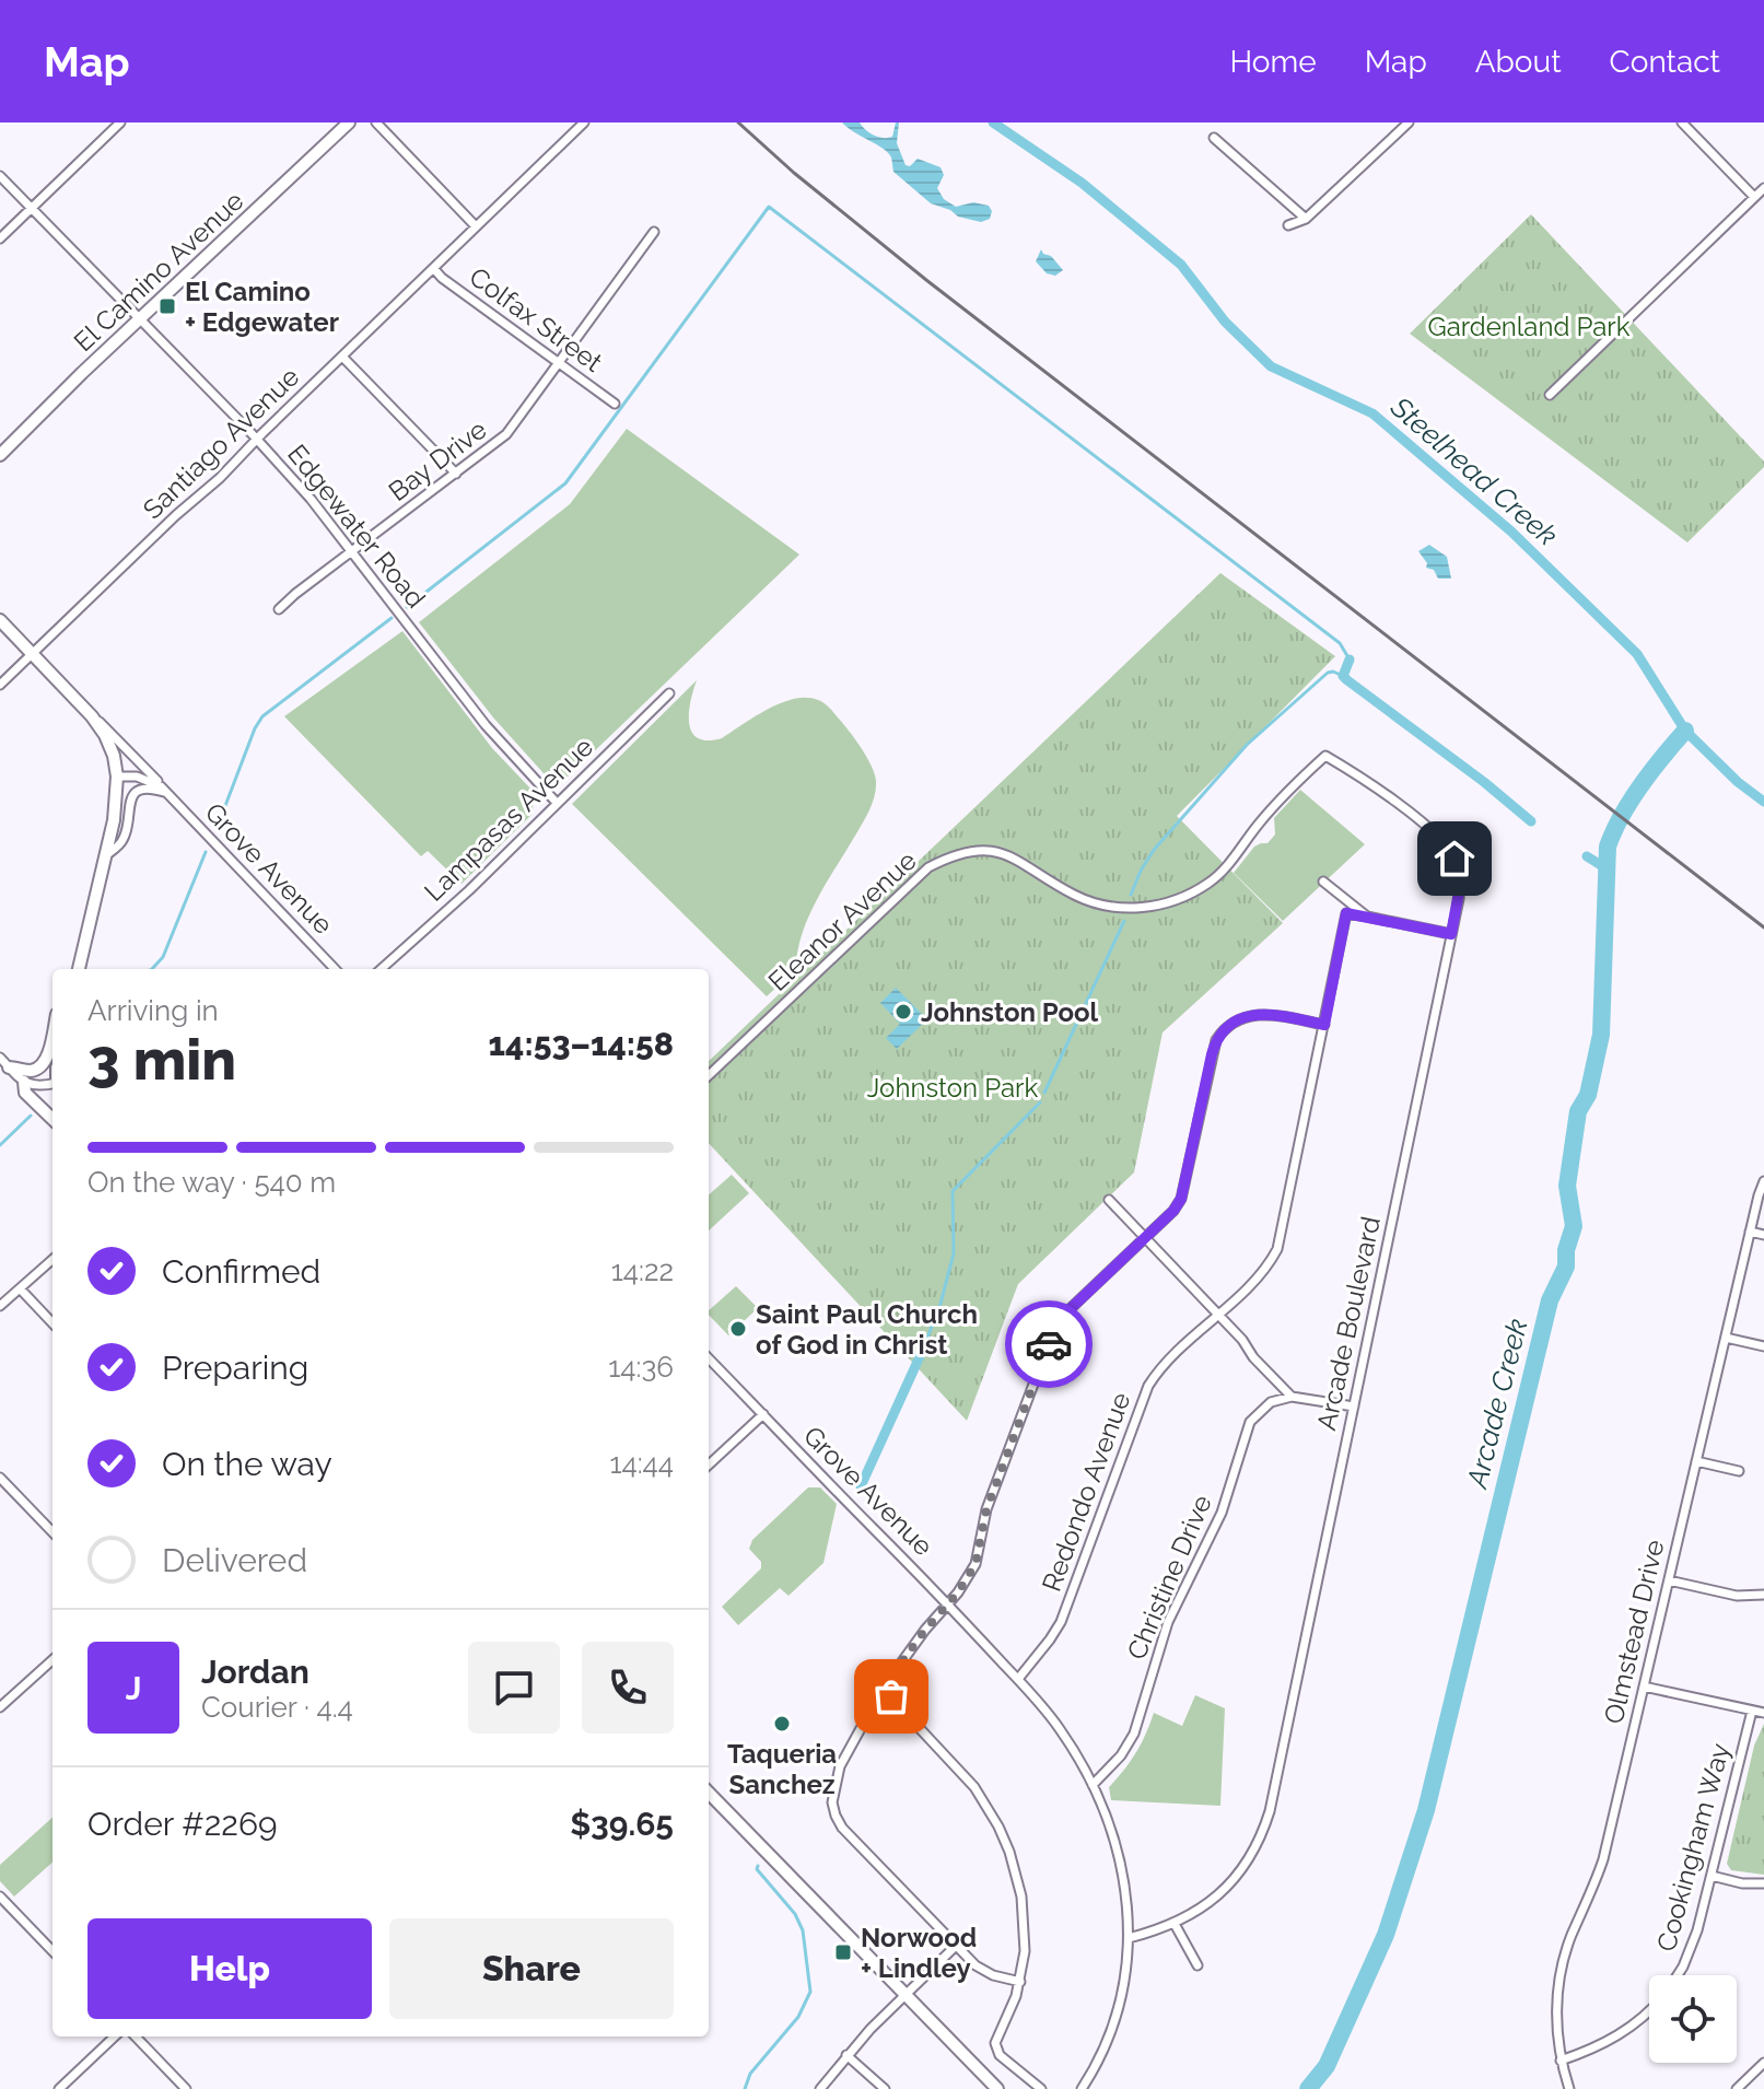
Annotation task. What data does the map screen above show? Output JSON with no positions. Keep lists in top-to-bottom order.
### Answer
{
  "streets": {
    "main road": ["El Camino Avenue", "Grove Avenue"],
    "street": [
      "Colfax Street",
      "Santiago Avenue",
      "Bay Drive",
      "Edgewater Road",
      "Lampasas Avenue",
      "Eleanor Avenue",
      "Arcade Boulevard",
      "Redondo Avenue",
      "Christine Drive",
      "Olmstead Drive",
      "Cookingham Way"
    ]
  },
  "crossings": [
    ["El Camino Avenue", "Edgewater Road"],
    ["Colfax Street", "Santiago Avenue"],
    ["Colfax Street", "Bay Drive"],
    ["Santiago Avenue", "Edgewater Road"],
    ["Santiago Avenue", "Grove Avenue"],
    ["Bay Drive", "Edgewater Road"],
    ["Edgewater Road", "Lampasas Avenue"],
    ["Grove Avenue", "Arcade Boulevard"],
    ["Grove Avenue", "Redondo Avenue"],
    ["Grove Avenue", "Christine Drive"],
    ["Eleanor Avenue", "Arcade Boulevard"],
    ["Olmstead Drive", "Cookingham Way"]
  ],
  "water": ["Steelhead Creek", "Arcade Creek"],
  "parks": ["Gardenland Park", "Johnston Park"],
  "places": {
    "transit": ["El Camino + Edgewater", "Norwood + Lindley"],
    "other": ["Johnston Pool", "Saint Paul Church of God in Christ", "Taqueria Sanchez"]
  },
  "page": {
    "header": "Map",
    "nav": [
      "Home",
      "Map",
      "About",
      "Contact"
    ],
    "heading": ["3 min", "Arriving in", "14:53–14:58"],
    "panel": [
      "Jordan",
      "Courier · 4.4",
      "Order #2269",
      "$39.65"
    ],
    "bar": "On the way · 540 m",
    "list": [
      ["Confirmed", "14:22"],
      ["Preparing", "14:36"],
      ["On the way", "14:44"],
      "Delivered"
    ],
    "round": "J",
    "buttons": ["Help", "Share"]
  }
}
